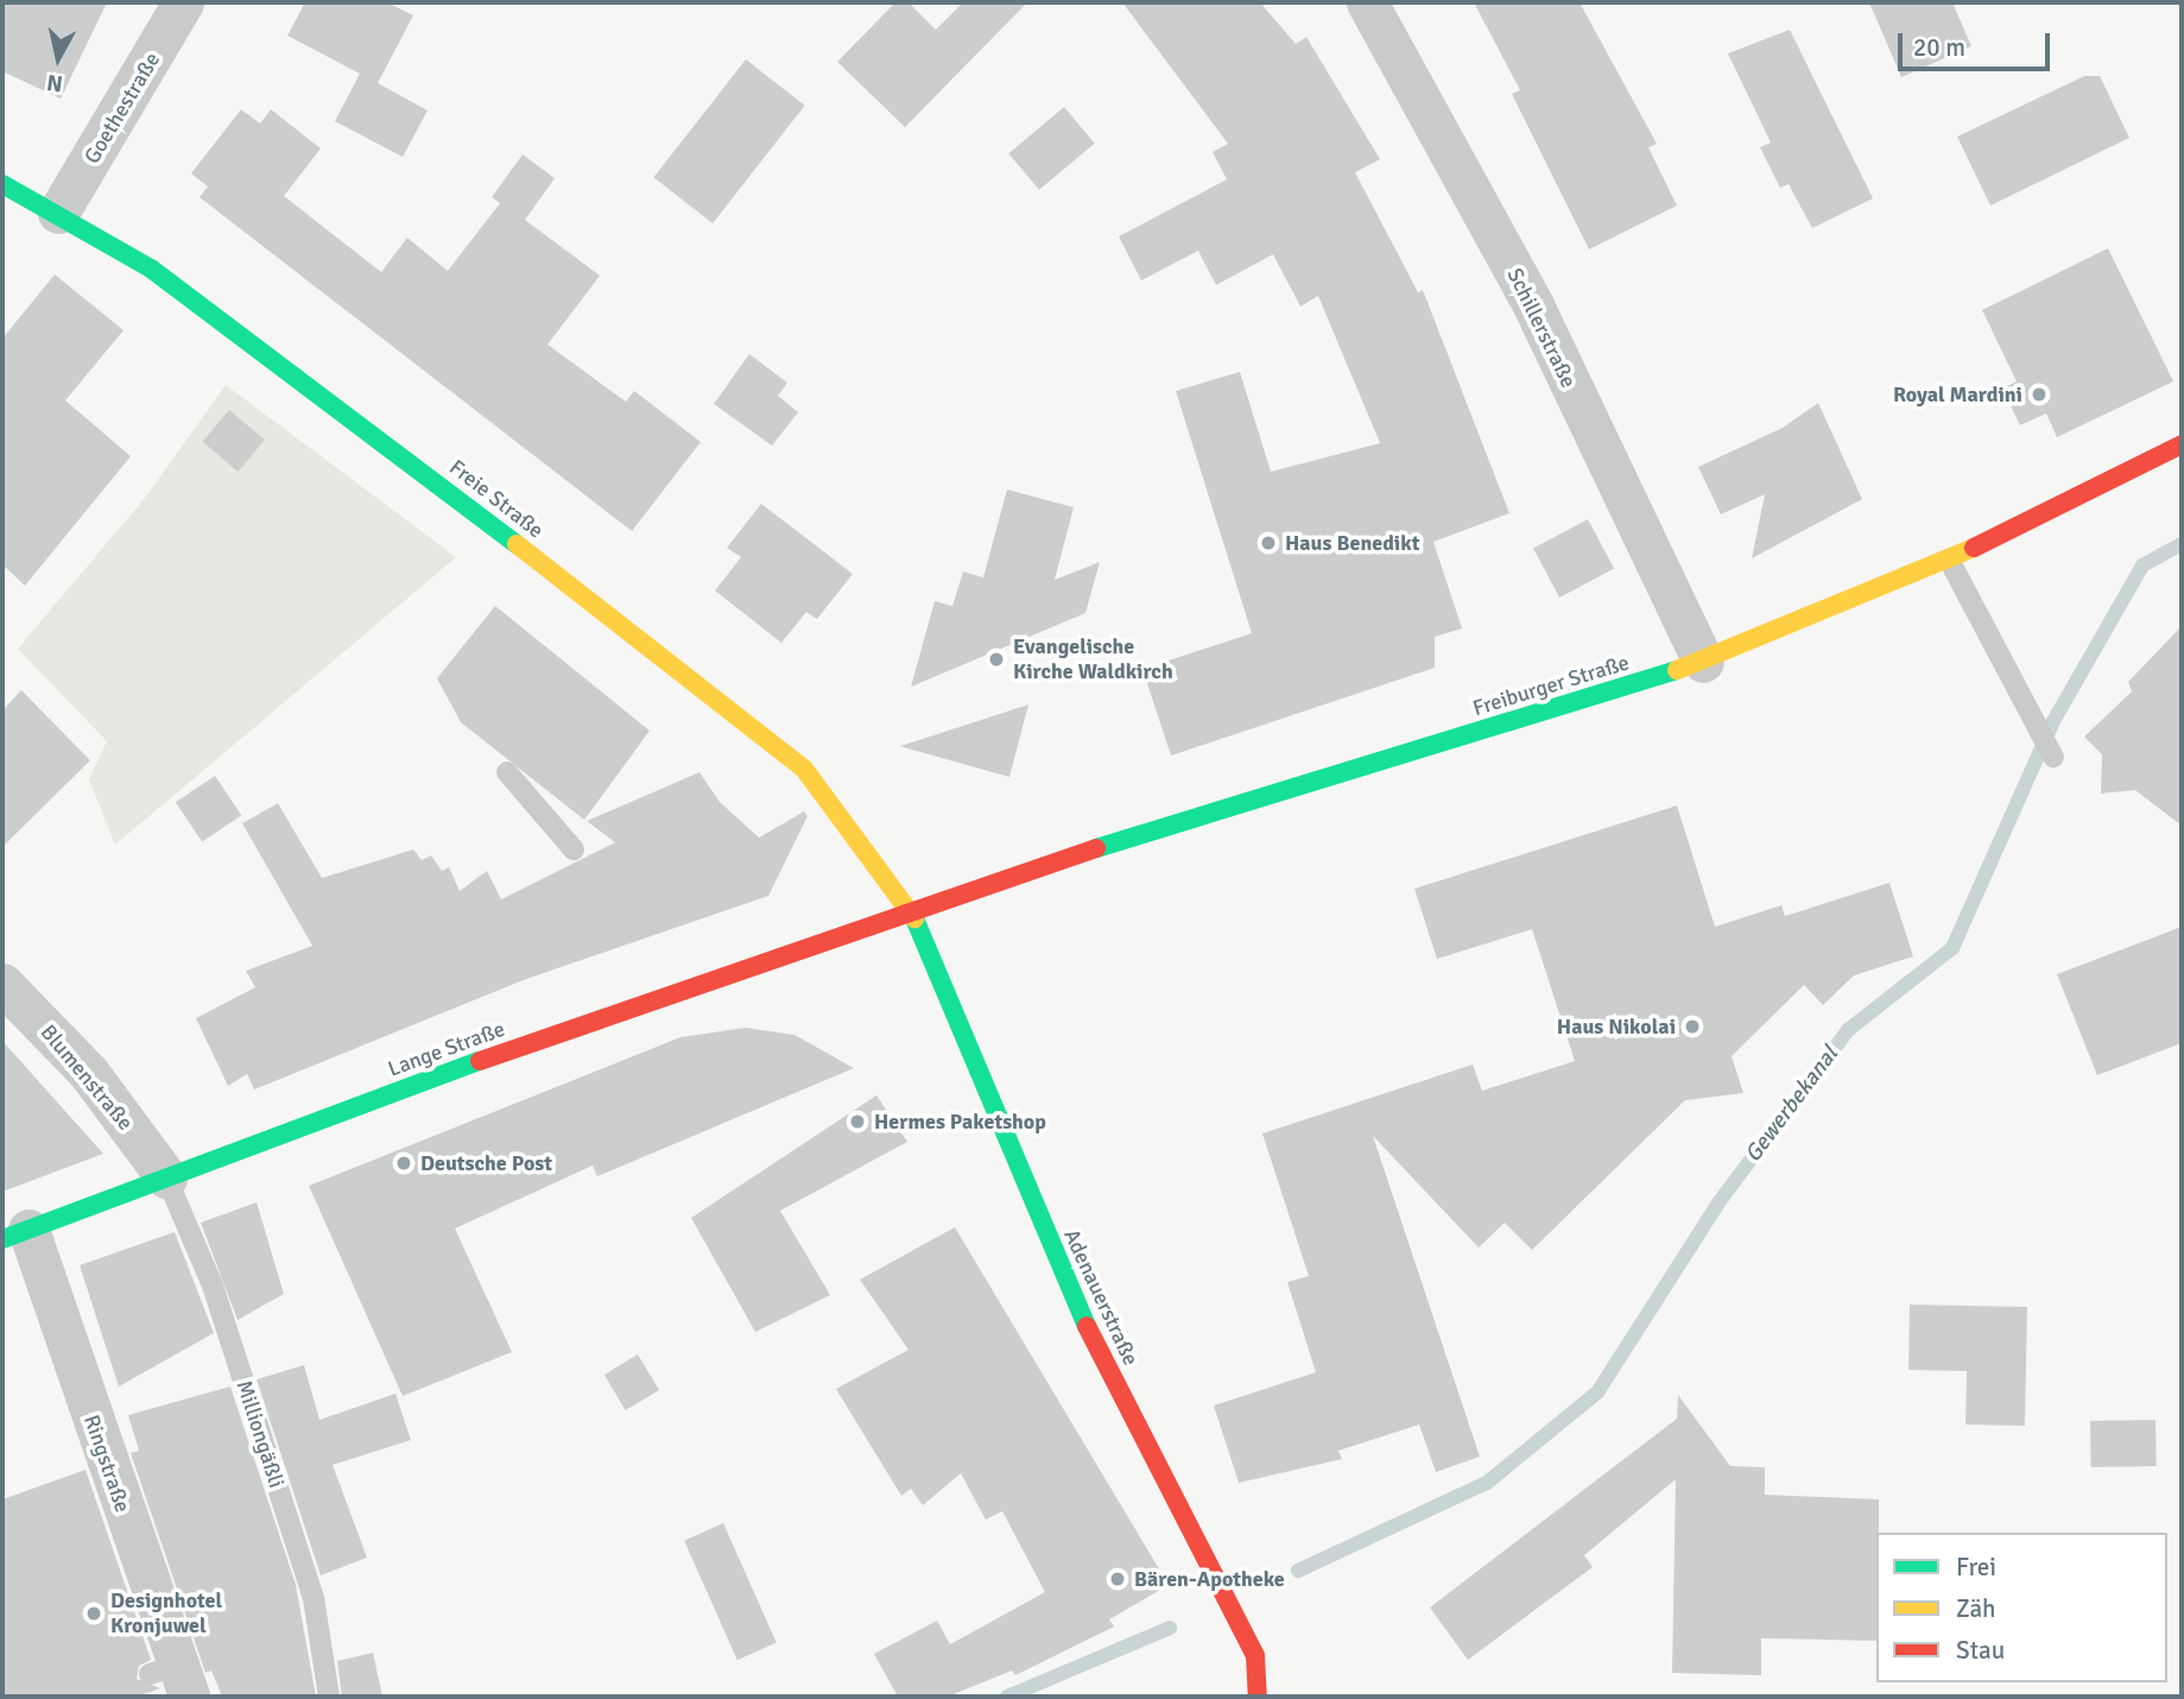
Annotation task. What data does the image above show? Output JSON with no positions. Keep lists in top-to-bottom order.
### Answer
{
  "streets": {
    "street": [
      "Goethestraße",
      "Schillerstraße",
      "Freie Straße",
      "Freiburger Straße",
      "Lange Straße",
      "Blumenstraße",
      "Adenauerstraße",
      "Ringstraße"
    ],
    "lane": ["Milliongäßli"]
  },
  "crossings": [
    ["Goethestraße", "Freie Straße"],
    ["Schillerstraße", "Freiburger Straße"],
    ["Freie Straße", "Freiburger Straße"],
    ["Freie Straße", "Lange Straße"],
    ["Freie Straße", "Adenauerstraße"],
    ["Freiburger Straße", "Lange Straße"],
    ["Freiburger Straße", "Adenauerstraße"],
    ["Lange Straße", "Blumenstraße"],
    ["Lange Straße", "Adenauerstraße"],
    ["Lange Straße", "Milliongäßli"],
    ["Lange Straße", "Ringstraße"],
    ["Blumenstraße", "Milliongäßli"]
  ],
  "water": ["Gewerbekanal"],
  "places": [
    "Royal Mardini",
    "Haus Benedikt",
    "Evangelische Kirche Waldkirch",
    "Haus Nikolai",
    "Hermes Paketshop",
    "Deutsche Post",
    "Bären-Apotheke",
    "Designhotel Kronjuwel"
  ],
  "legend": ["Frei", "Zäh", "Stau"],
  "scale_bar": "20 m",
  "north": "bottom"
}
